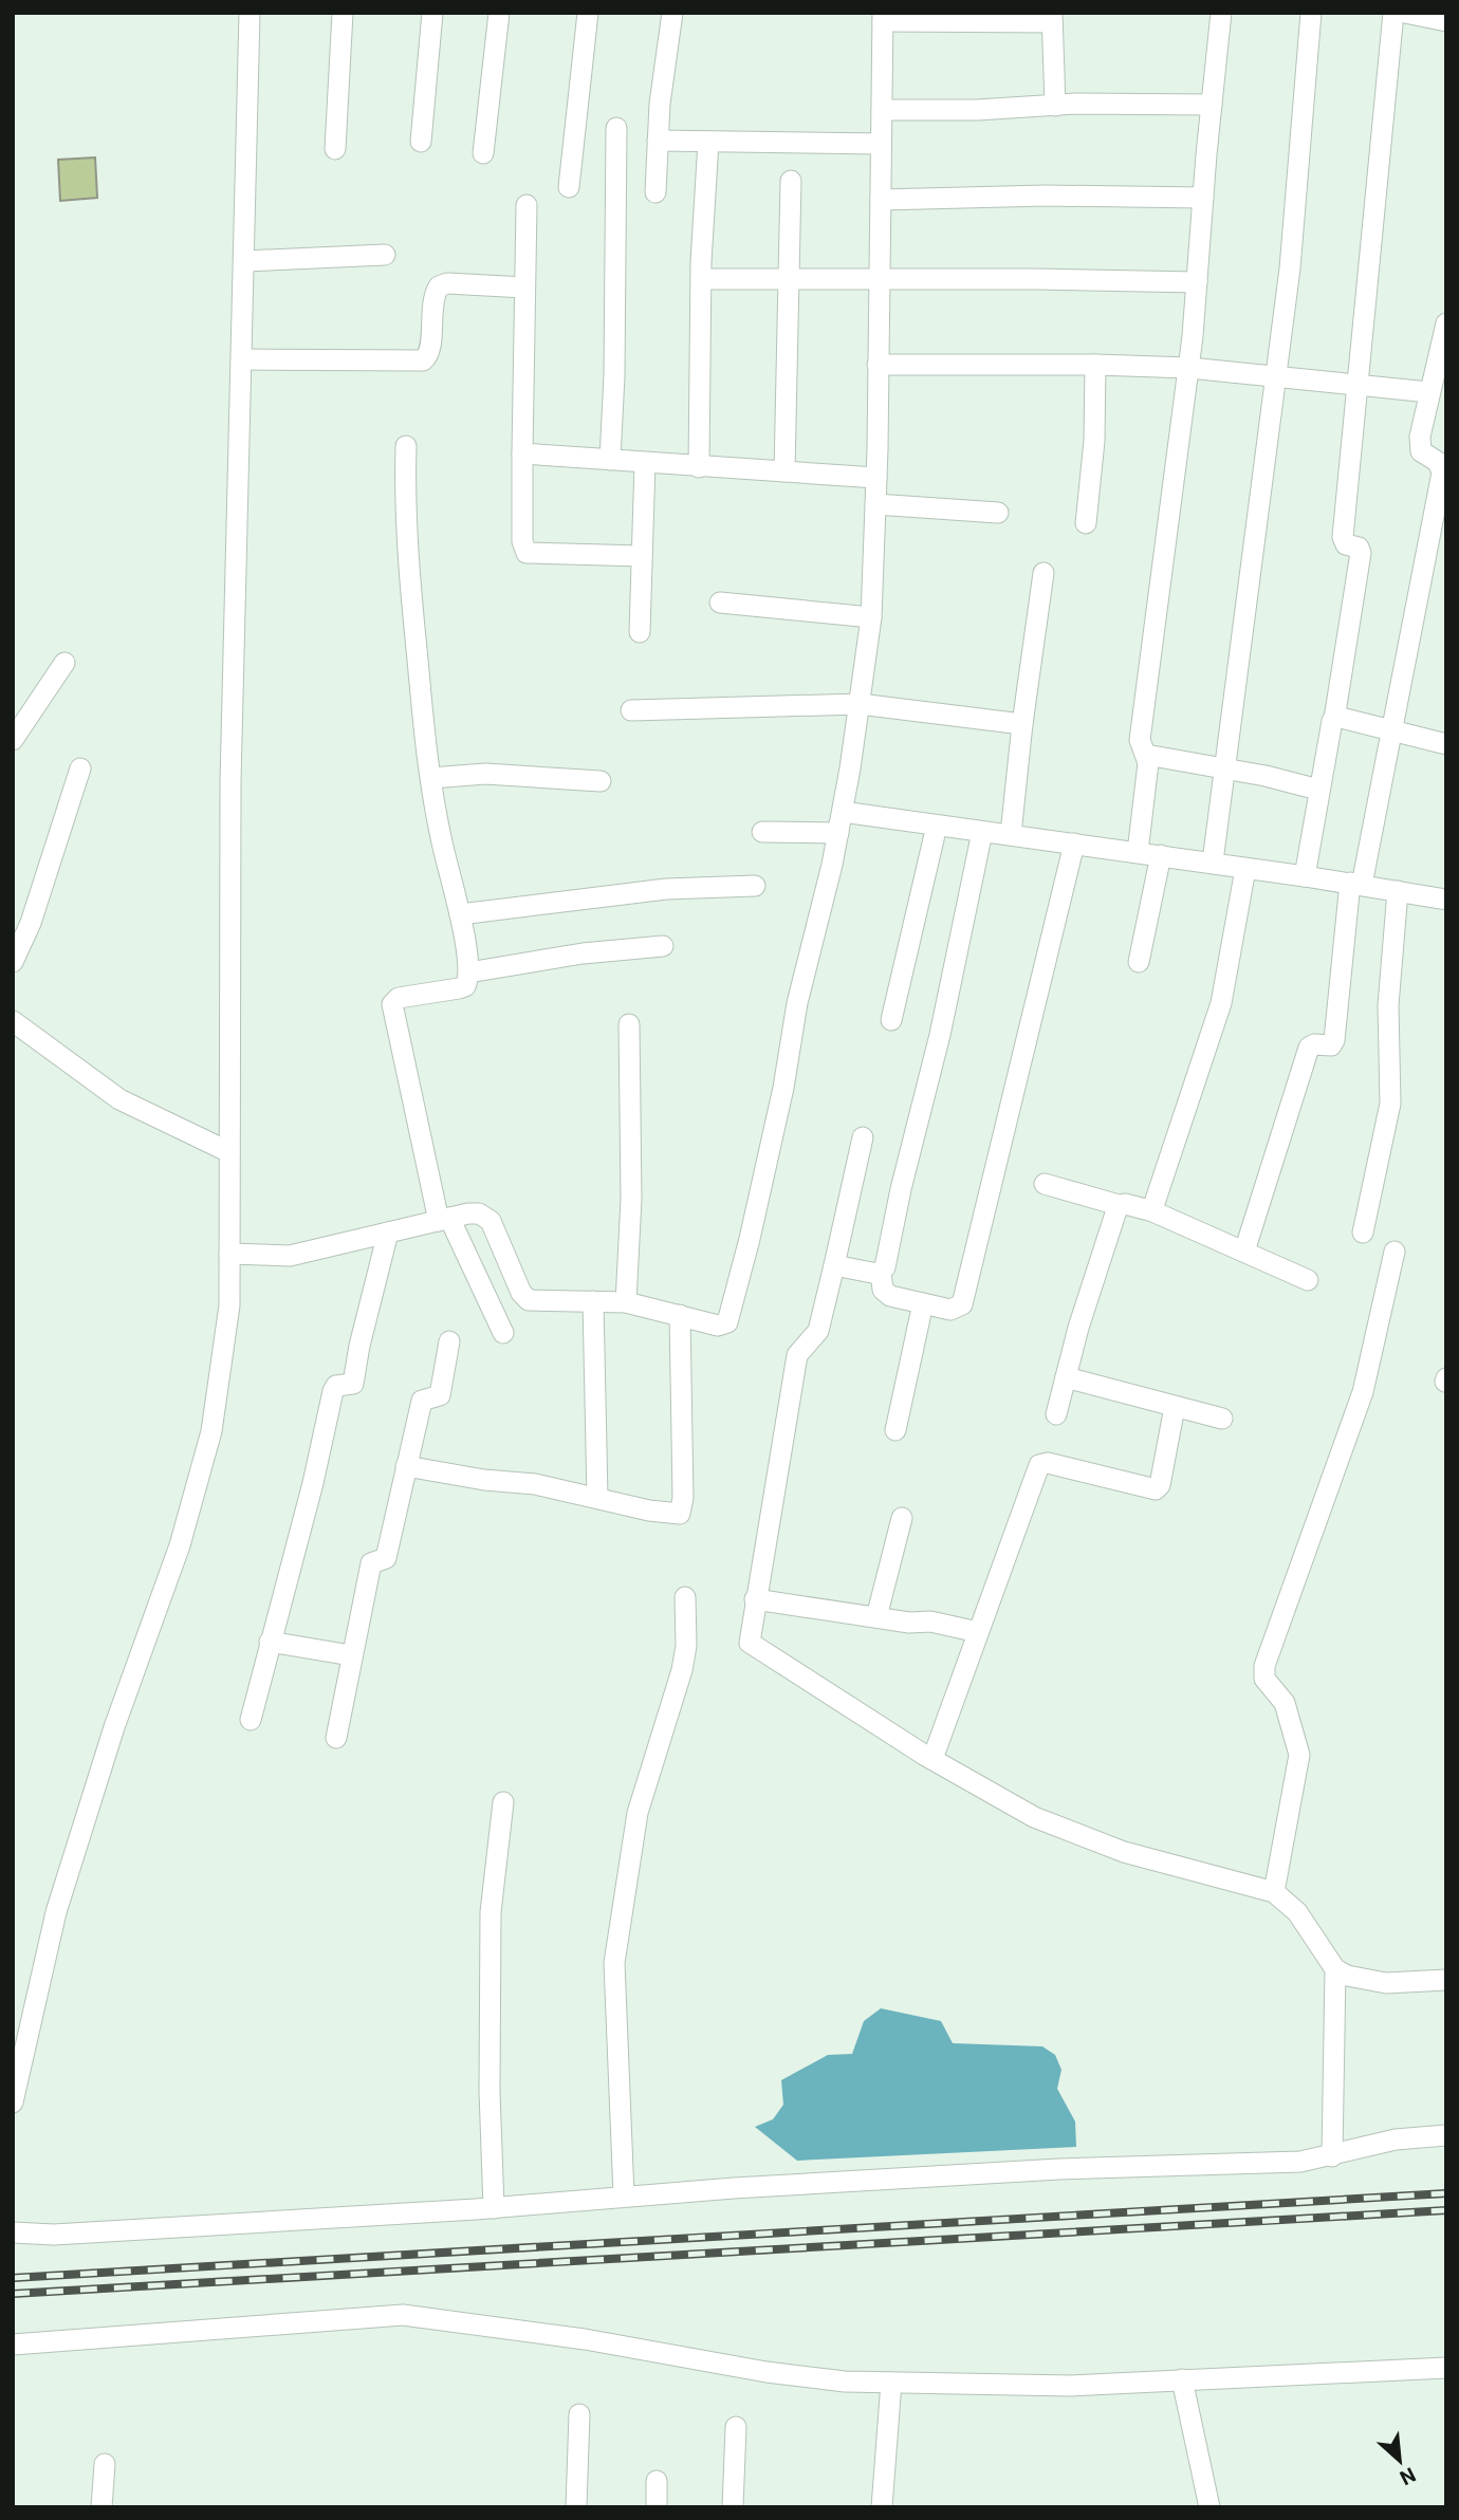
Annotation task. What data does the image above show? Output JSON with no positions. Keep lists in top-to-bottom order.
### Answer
{
  "north": "bottom right"
}
